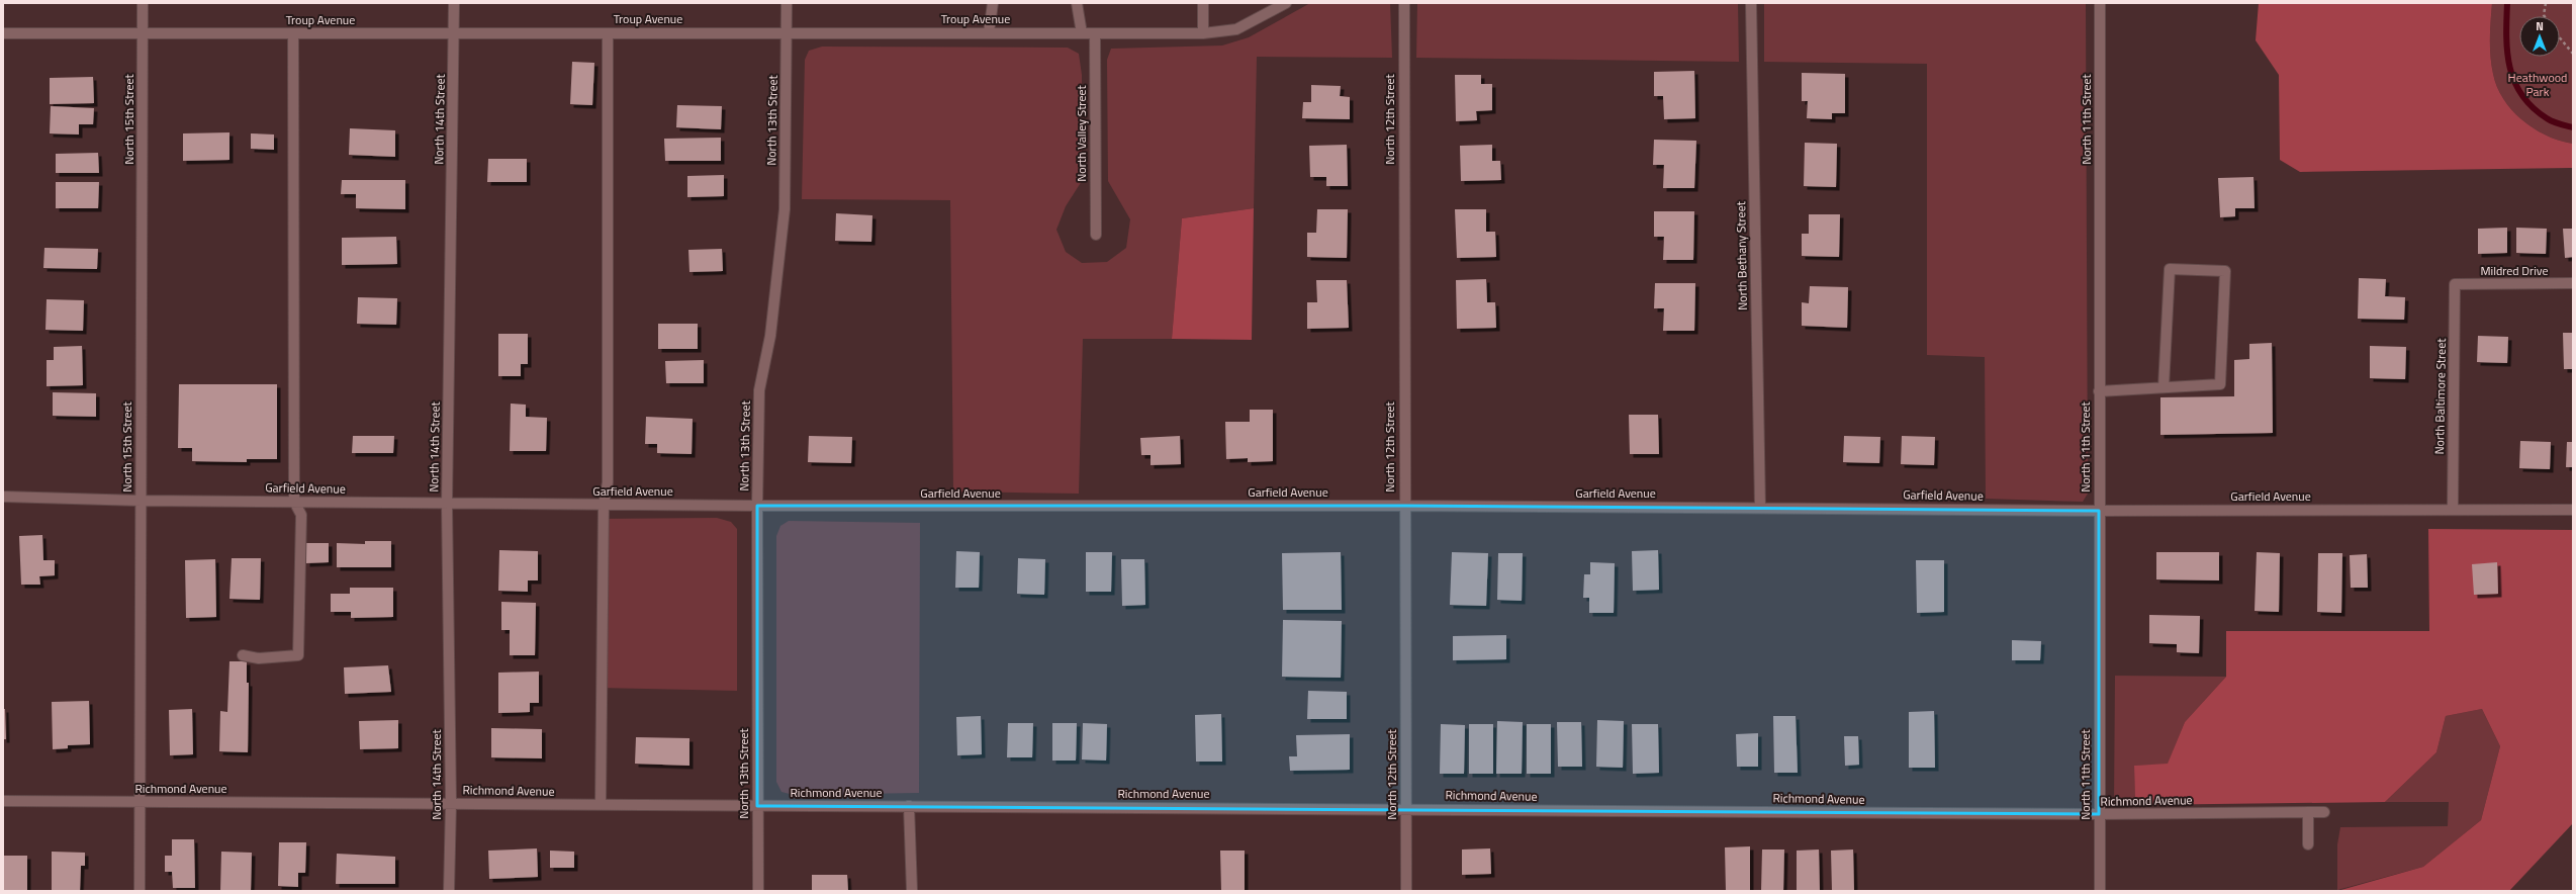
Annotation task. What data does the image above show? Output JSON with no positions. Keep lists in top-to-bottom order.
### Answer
{
  "streets": {
    "street": [
      "Troup Avenue",
      "North 15th Street",
      "North 14th Street",
      "North 12th Street",
      "North 11th Street",
      "North 13th Street",
      "North Valley Street",
      "North Bethany Street",
      "Mildred Drive",
      "North Baltimore Street",
      "Garfield Avenue",
      "Richmond Avenue"
    ]
  },
  "crossings": [
    ["Troup Avenue", "North 15th Street"],
    ["Troup Avenue", "North 14th Street"],
    ["Troup Avenue", "North 13th Street"],
    ["Troup Avenue", "North Valley Street"],
    ["North 15th Street", "Garfield Avenue"],
    ["North 15th Street", "Richmond Avenue"],
    ["North 14th Street", "Garfield Avenue"],
    ["North 14th Street", "Richmond Avenue"],
    ["North 12th Street", "Garfield Avenue"],
    ["North 12th Street", "Richmond Avenue"],
    ["North 11th Street", "Garfield Avenue"],
    ["North 11th Street", "Richmond Avenue"],
    ["North 13th Street", "Garfield Avenue"],
    ["North 13th Street", "Richmond Avenue"],
    ["North Bethany Street", "Garfield Avenue"],
    ["Mildred Drive", "North Baltimore Street"],
    ["North Baltimore Street", "Garfield Avenue"]
  ],
  "parks": ["Heathwood Park"],
  "north": "top"
}
